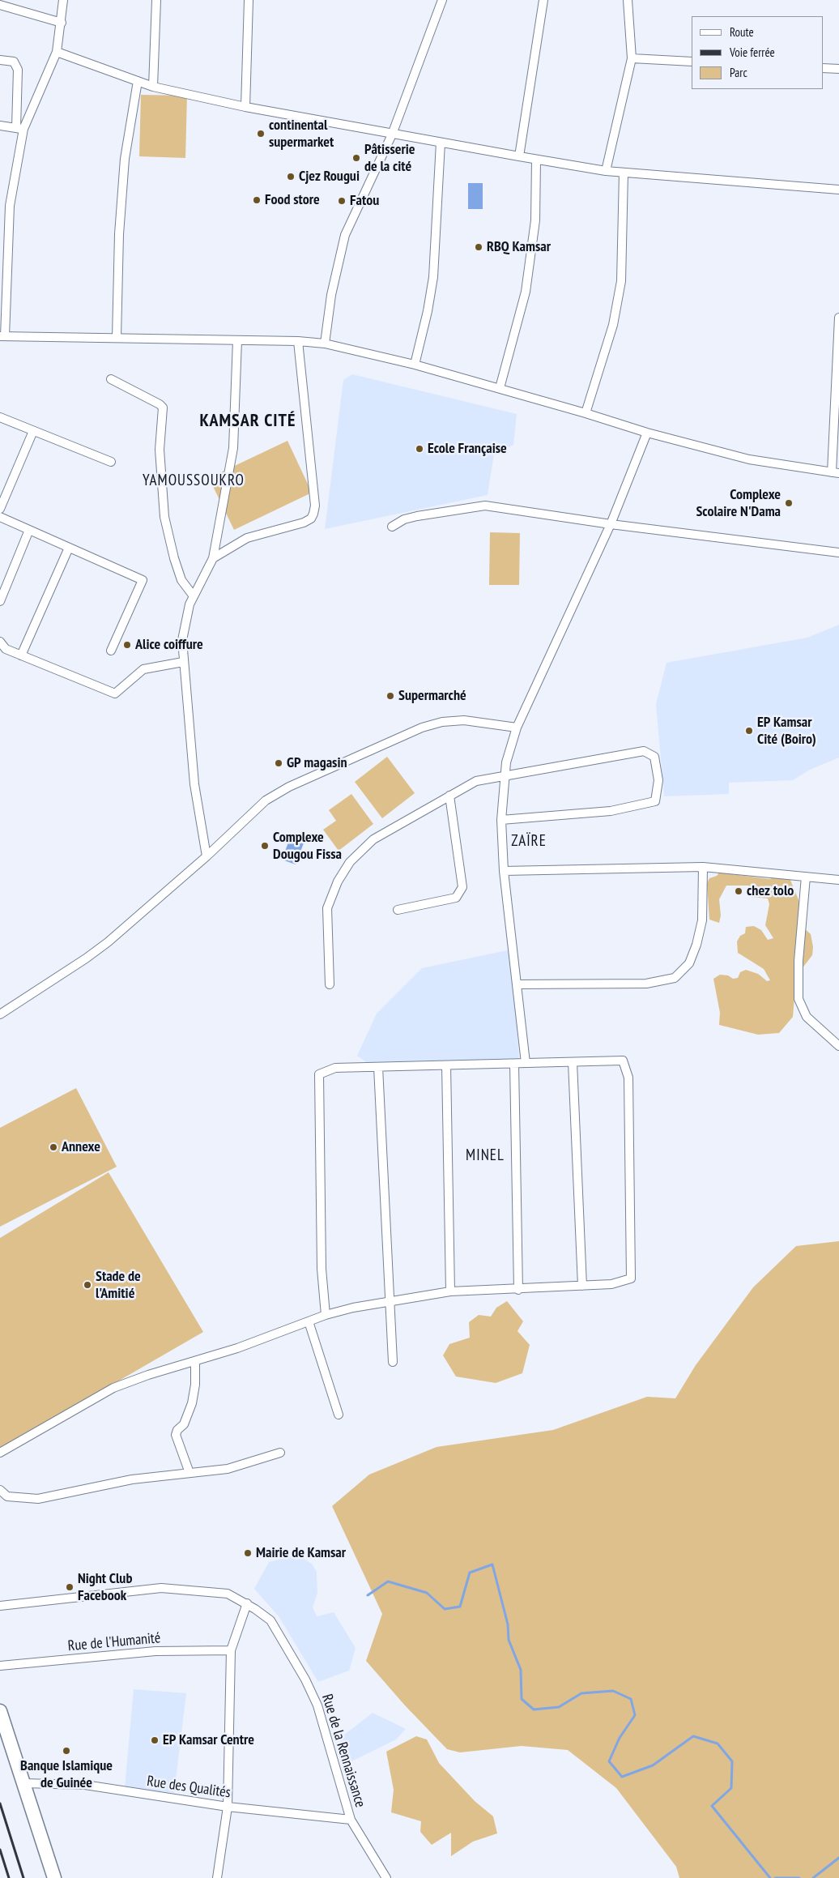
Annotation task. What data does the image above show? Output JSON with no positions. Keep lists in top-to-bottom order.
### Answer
{
  "streets": {
    "street": ["Rue de l'Humanité", "Rue de la Rennaissance", "Rue des Qualités"]
  },
  "crossings": [
    ["Rue de la Rennaissance", "Rue des Qualités"]
  ],
  "districts": [
    "KAMSAR CITÉ",
    "YAMOUSSOUKRO",
    "ZAÏRE",
    "MINEL"
  ],
  "places": [
    "continental supermarket",
    "Pâtisserie de la cité",
    "Cjez Rougui",
    "Food store",
    "Fatou",
    "RBQ Kamsar",
    "Ecole Française",
    "Complexe Scolaire N'Dama",
    "Alice coiffure",
    "Supermarché",
    "EP Kamsar Cité (Boiro)",
    "GP magasin",
    "Complexe Dougou Fissa",
    "chez tolo",
    "Annexe",
    "Stade de l'Amitié",
    "Mairie de Kamsar",
    "Night Club Facebook",
    "EP Kamsar Centre",
    "Banque Islamique de Guinée"
  ],
  "legend": ["Route", "Voie ferrée", "Parc"]
}
